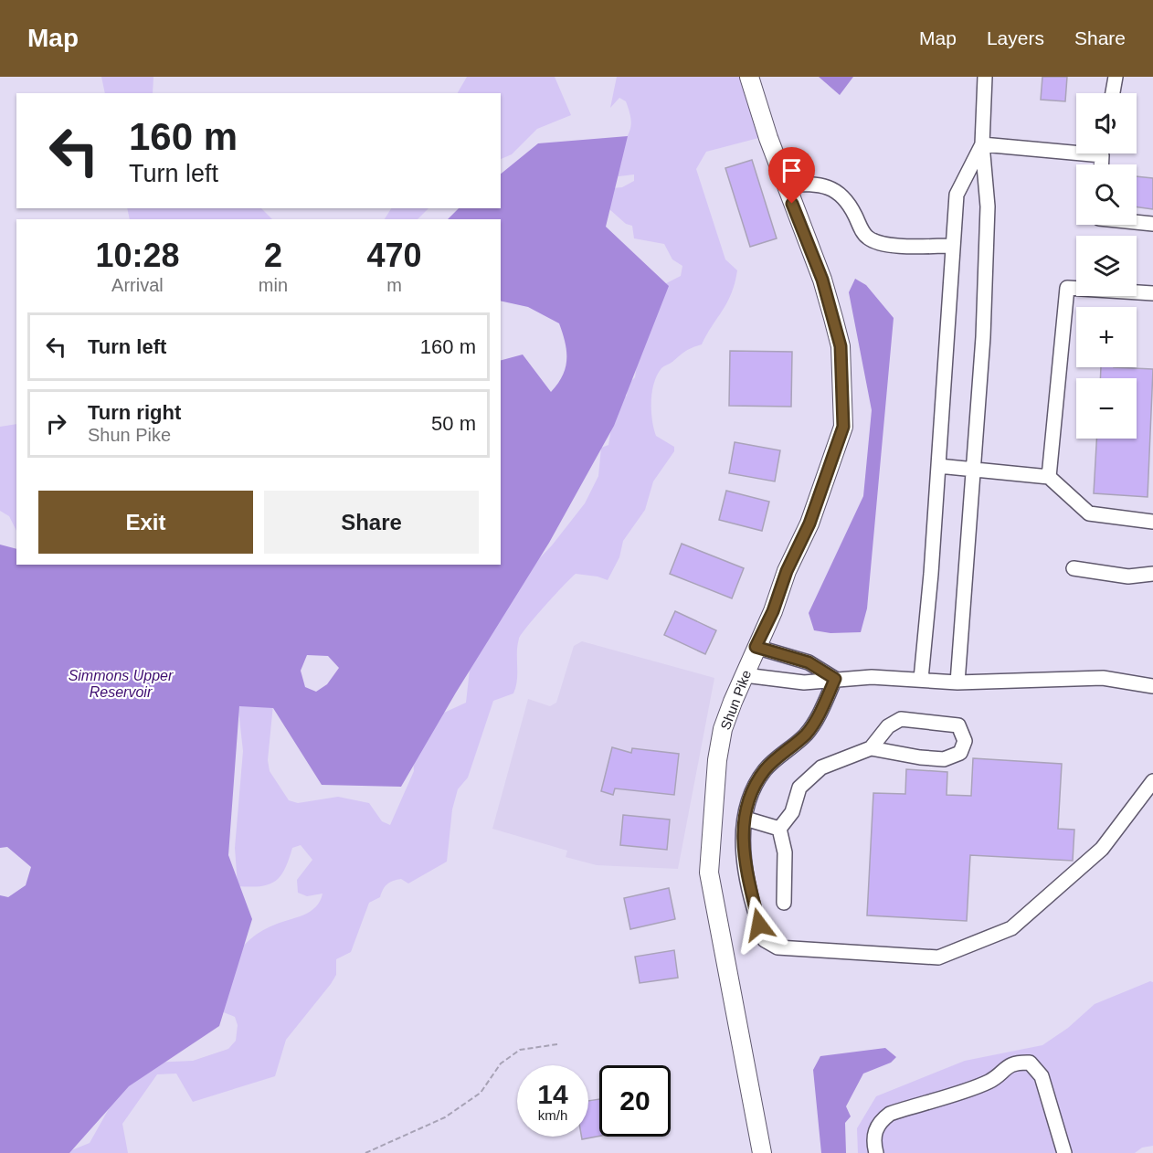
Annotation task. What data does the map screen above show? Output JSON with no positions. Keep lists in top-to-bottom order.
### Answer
{
  "streets": {
    "main road": ["Shun Pike"]
  },
  "water": ["Simmons Upper Reservoir"],
  "page": {
    "header": "Map",
    "nav": ["Map", "Layers", "Share"],
    "map_buttons": ["+", "−"],
    "turn": ["160 m", "Turn left"],
    "eta": [
      "10:28",
      "Arrival",
      "2",
      "min",
      "470",
      "m"
    ],
    "list": [
      {
        "name": "Turn left",
        "value": "160 m"
      },
      {
        "name": "Turn right",
        "note": "Shun Pike",
        "value": "50 m"
      }
    ],
    "buttons": ["Exit", "Share"],
    "speed": "14 km/h",
    "limit": "20"
  }
}
